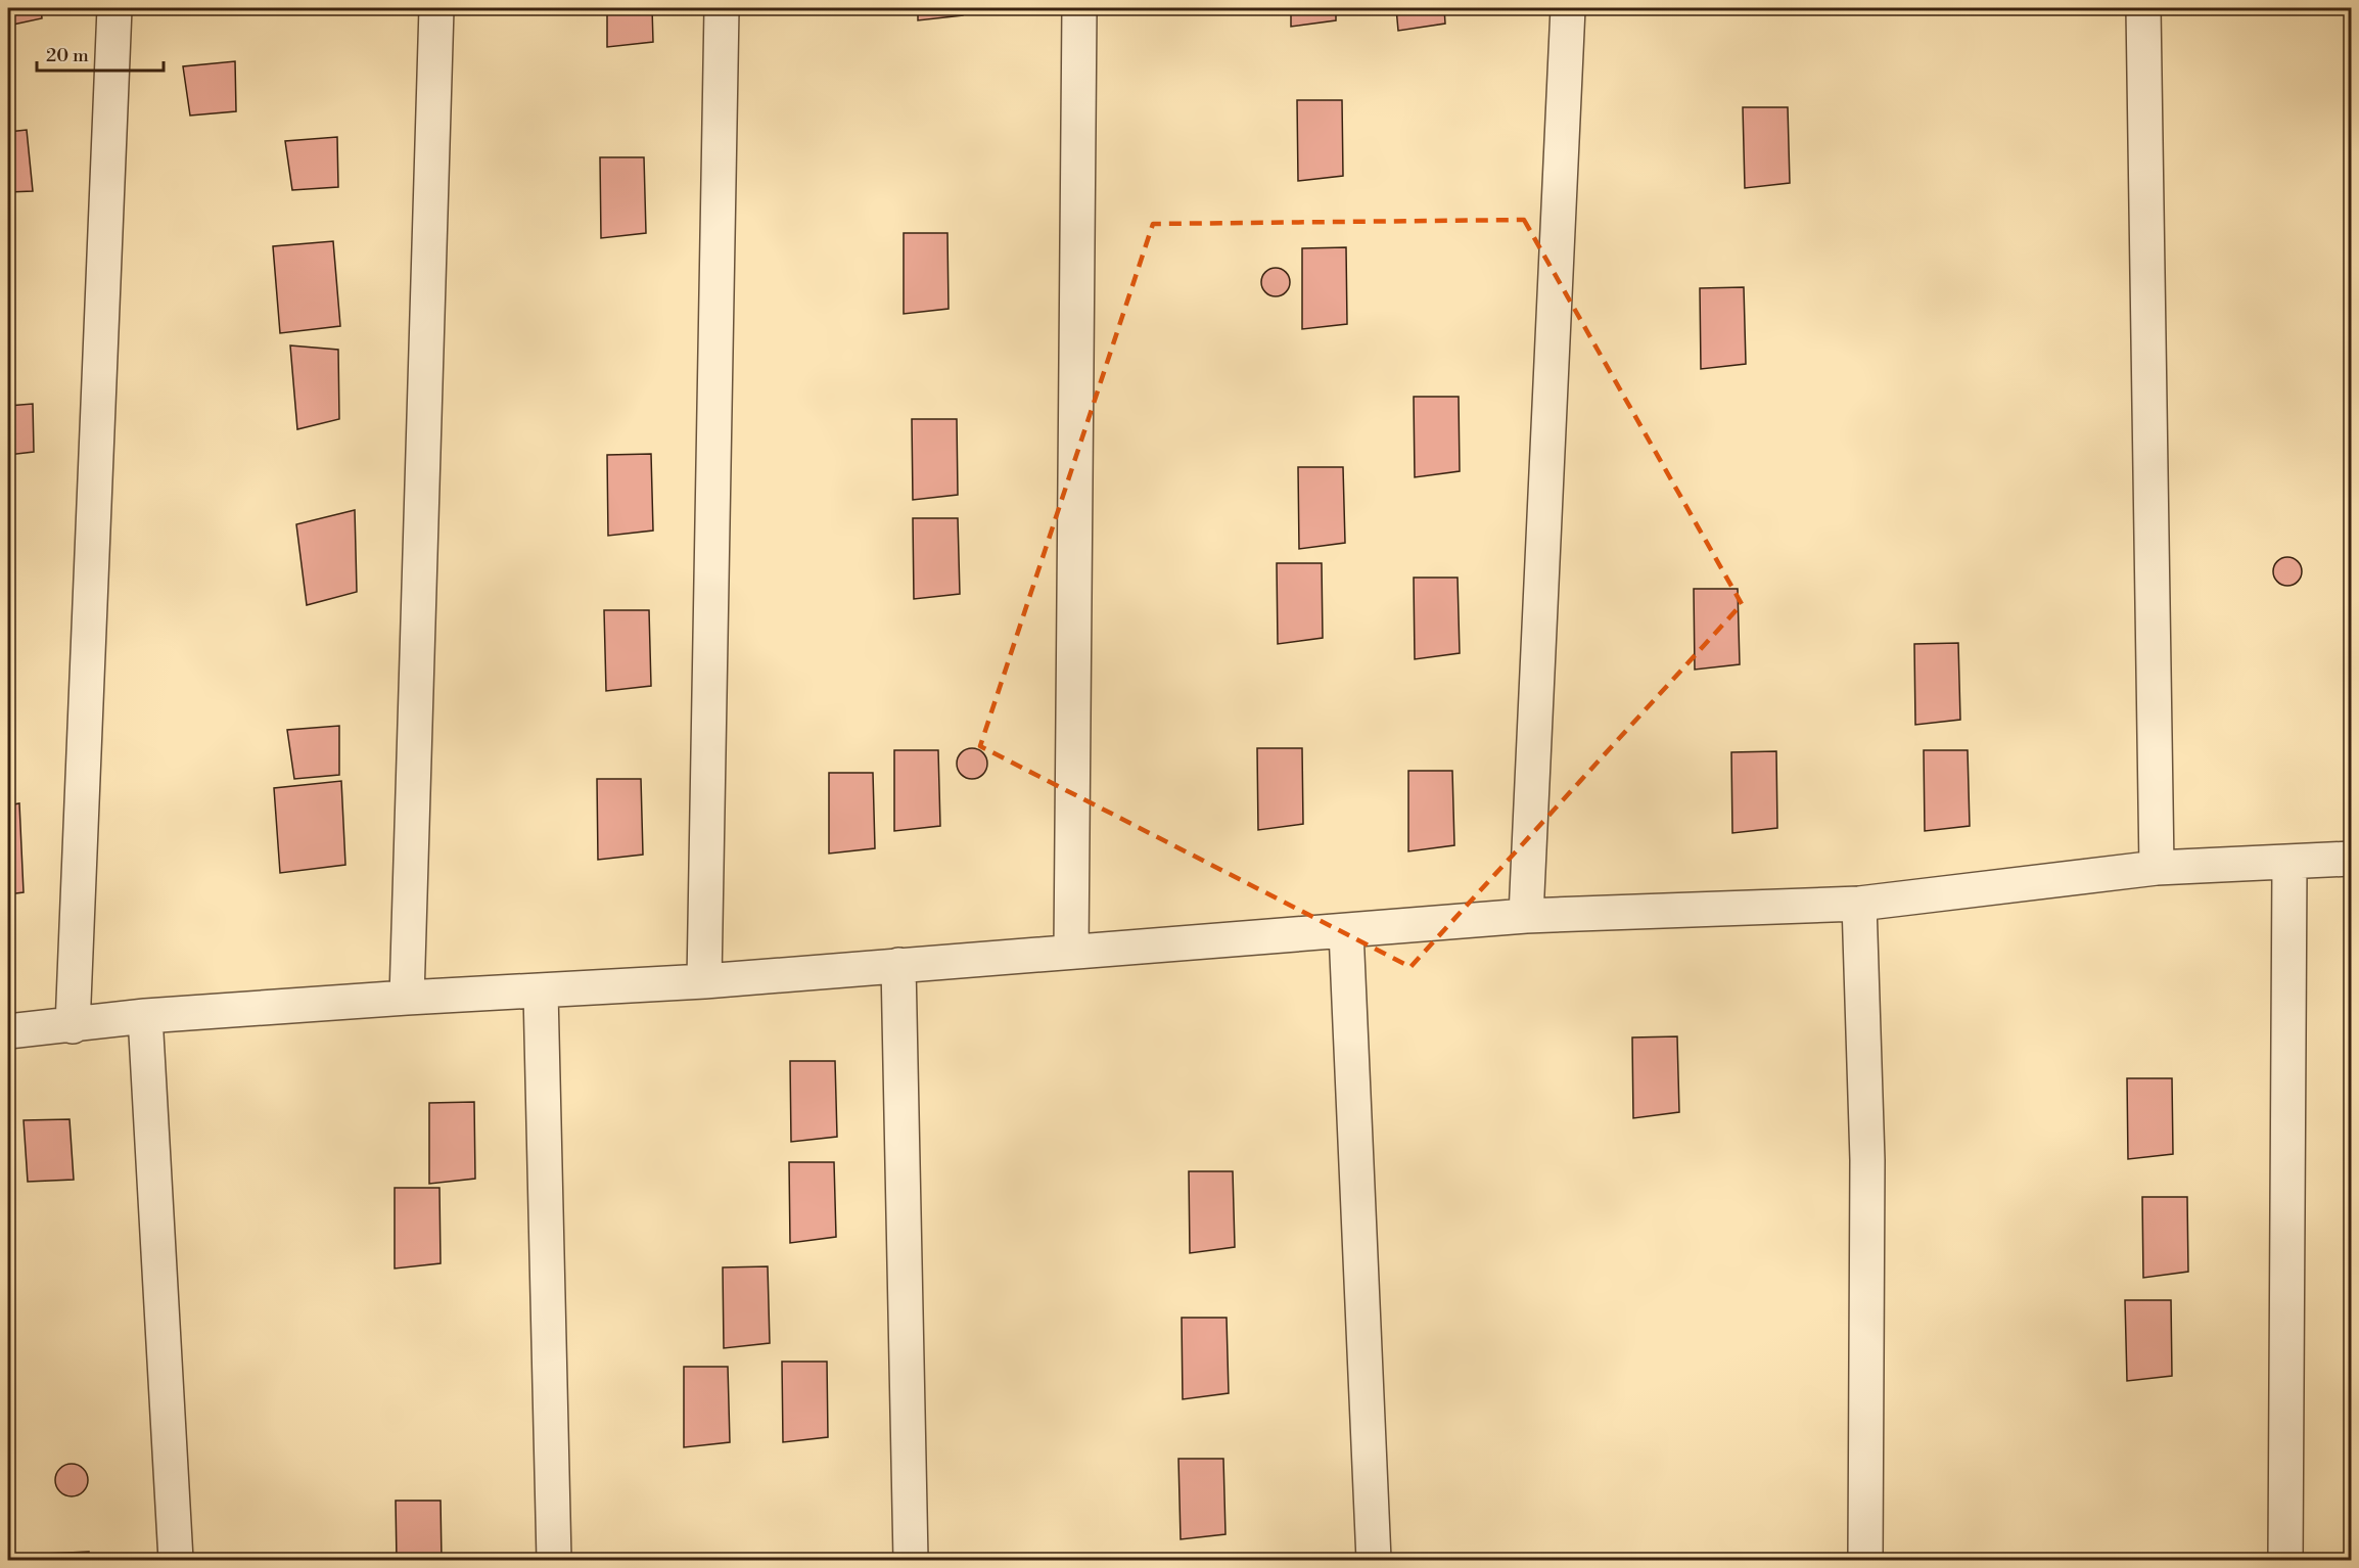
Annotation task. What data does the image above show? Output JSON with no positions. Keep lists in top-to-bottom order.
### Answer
{
  "scale_bar": "20 m"
}
